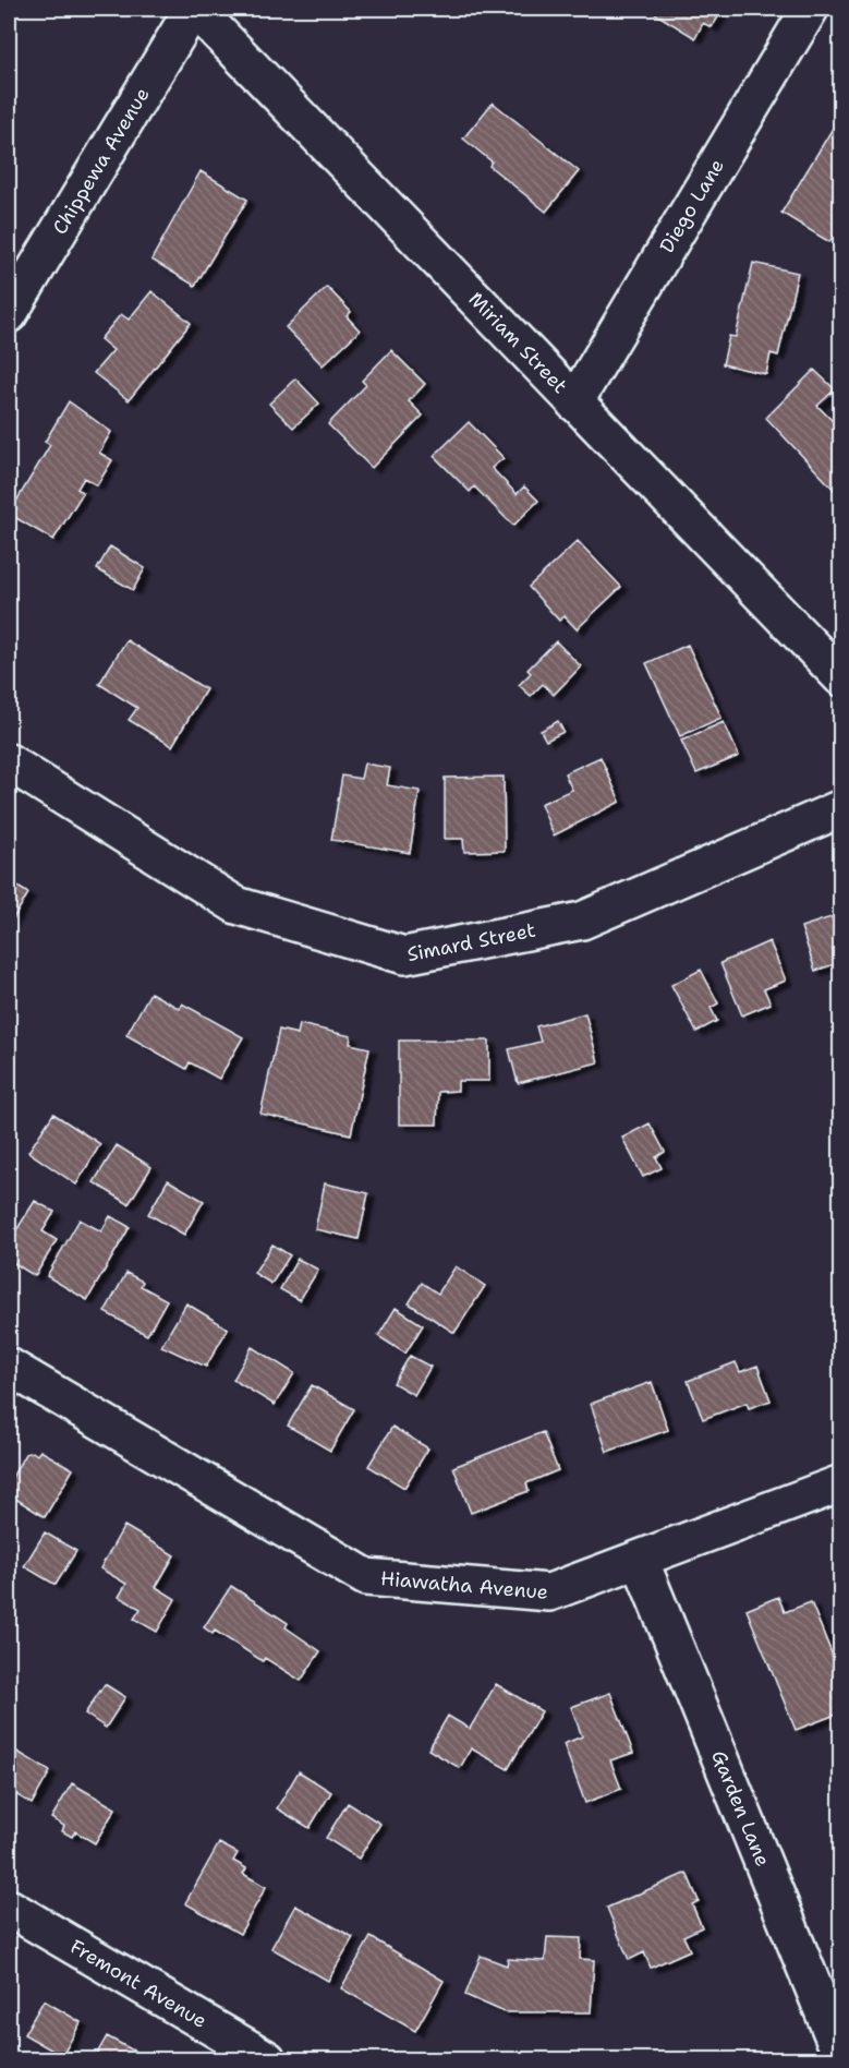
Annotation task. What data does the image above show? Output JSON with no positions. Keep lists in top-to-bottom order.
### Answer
{
  "streets": {
    "street": [
      "Chippewa Avenue",
      "Diego Lane",
      "Miriam Street",
      "Simard Street",
      "Hiawatha Avenue",
      "Garden Lane",
      "Fremont Avenue"
    ]
  },
  "crossings": [
    ["Chippewa Avenue", "Miriam Street"],
    ["Diego Lane", "Miriam Street"],
    ["Hiawatha Avenue", "Garden Lane"]
  ]
}
